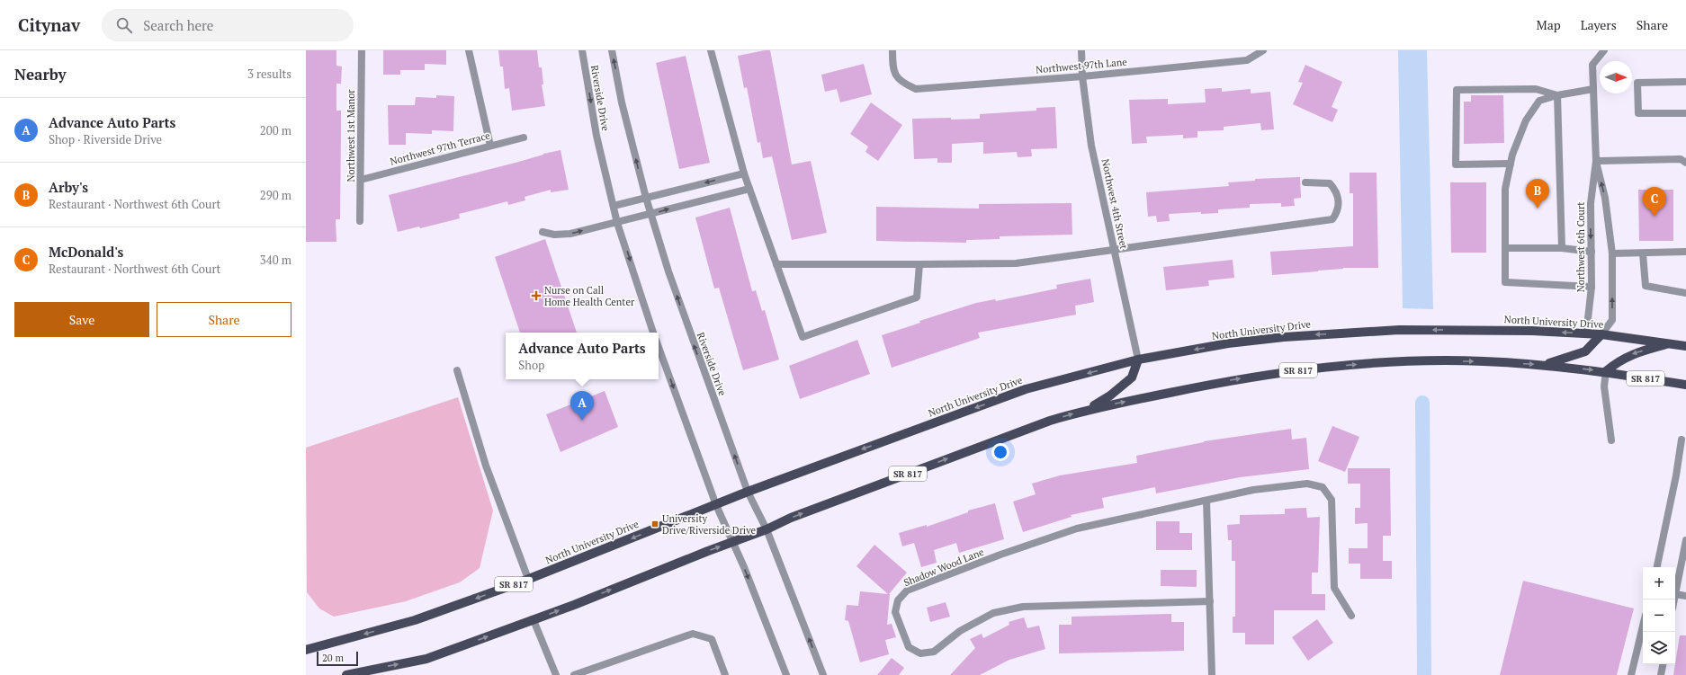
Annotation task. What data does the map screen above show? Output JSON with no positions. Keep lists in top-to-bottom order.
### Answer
{
  "streets": {
    "main road": ["North University Drive", "SR 817"],
    "street": [
      "Northwest 97th Lane",
      "Riverside Drive",
      "Northwest 1st Manor",
      "Northwest 97th Terrace",
      "Northwest 4th Street",
      "Northwest 6th Court",
      "Shadow Wood Lane"
    ]
  },
  "crossings": [
    ["Northwest 97th Lane", "Northwest 4th Street"],
    ["Riverside Drive", "North University Drive"],
    ["Riverside Drive", "SR 817"],
    ["Northwest 1st Manor", "Northwest 97th Terrace"],
    ["Northwest 4th Street", "North University Drive"],
    ["Northwest 6th Court", "North University Drive"]
  ],
  "places": {
    "health": ["Nurse on Call Home Health Center"],
    "transit": ["University Drive/Riverside Drive"]
  },
  "scale_bar": "20 m",
  "north": "right",
  "page": {
    "header": "Citynav",
    "search": "Search here",
    "nav": ["Map", "Layers", "Share"],
    "heading": ["Nearby", "3 results"],
    "list": [
      {
        "mark": "A",
        "name": "Advance Auto Parts",
        "note": "Shop · Riverside Drive",
        "value": "200 m"
      },
      {
        "mark": "B",
        "name": "Arby's",
        "note": "Restaurant · Northwest 6th Court",
        "value": "290 m"
      },
      {
        "mark": "C",
        "name": "McDonald's",
        "note": "Restaurant · Northwest 6th Court",
        "value": "340 m"
      }
    ],
    "pins": ["B", "C", "A"],
    "buttons": ["Save", "Share"],
    "popup": ["Advance Auto Parts", "Shop"],
    "map_buttons": ["+", "−"],
    "scale": "20 m"
  }
}
